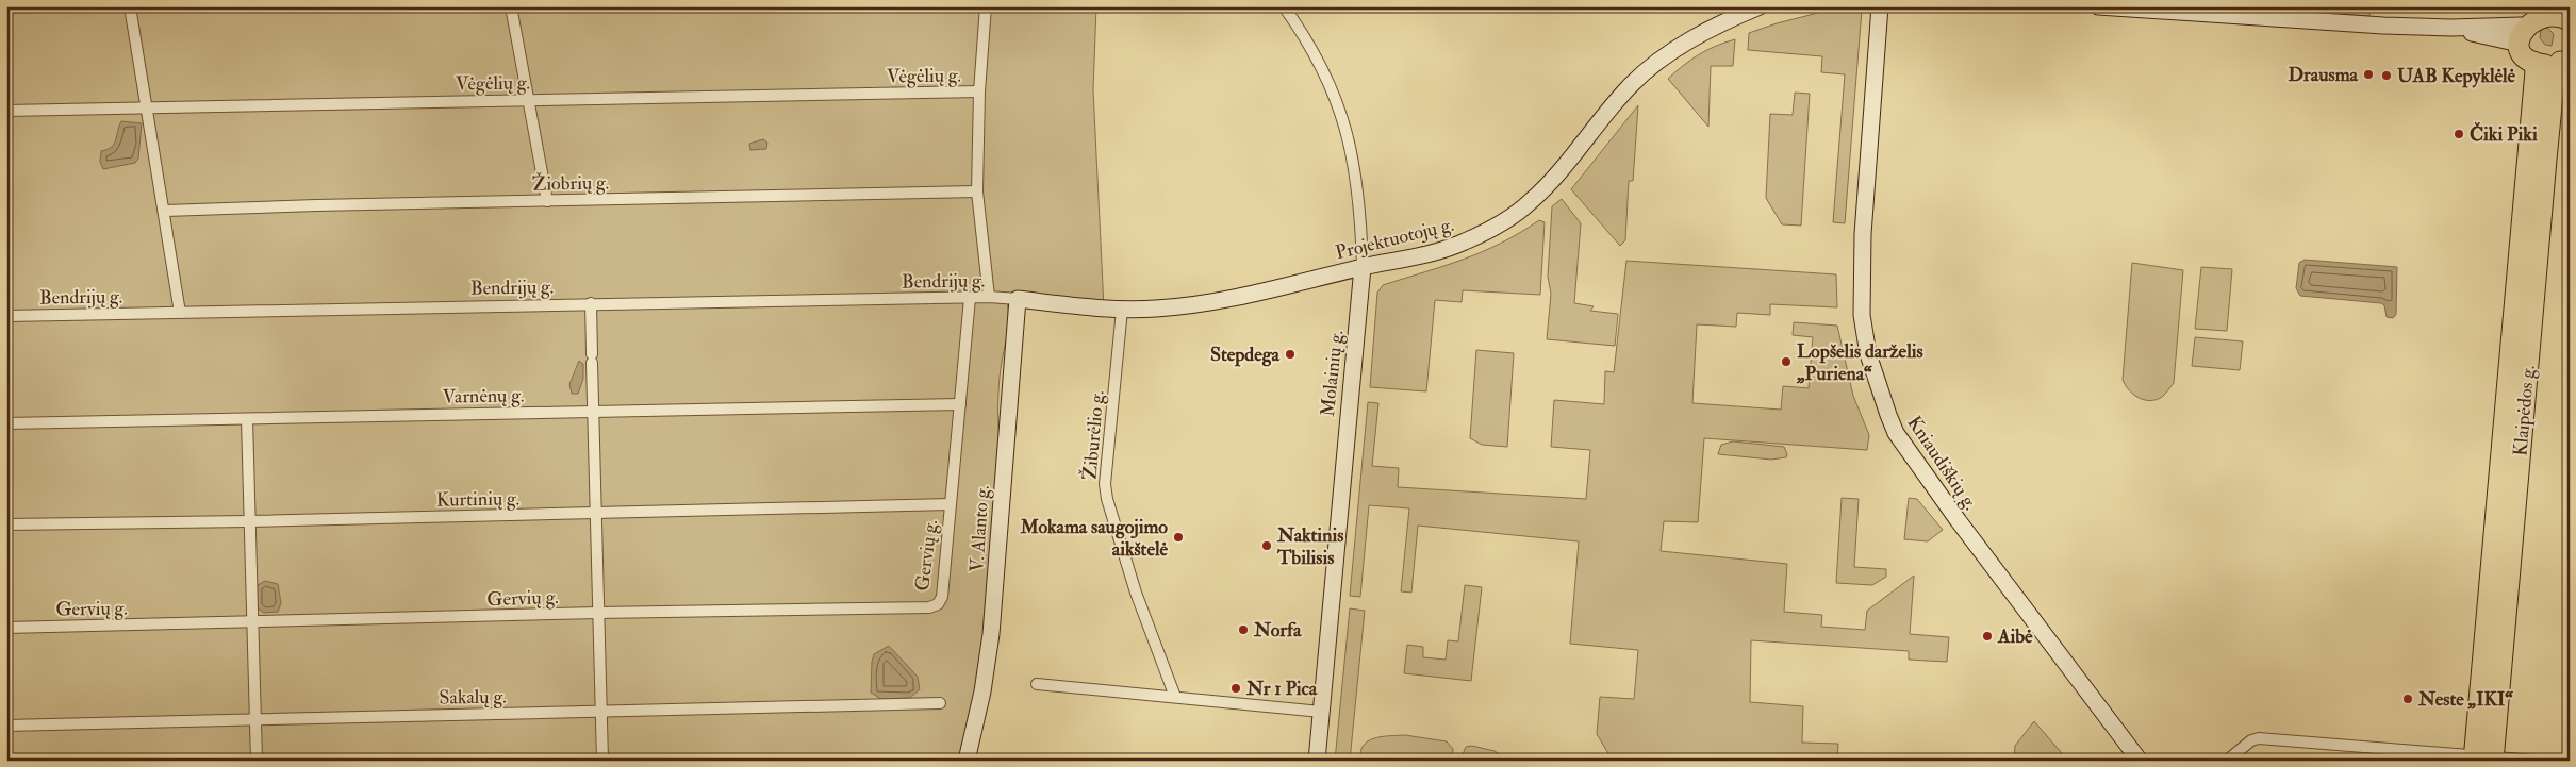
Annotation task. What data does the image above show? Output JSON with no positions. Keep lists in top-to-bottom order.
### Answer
{
  "streets": {
    "highway": ["Klaipėdos g."],
    "main road": [
      "Projektuotojų g.",
      "Molainių g.",
      "Kniaudiškių g.",
      "V. Alanto g."
    ],
    "street": [
      "Vėgėlių g.",
      "Žiobrių g.",
      "Bendrijų g.",
      "Varnėnų g.",
      "Žiburėlio g.",
      "Kurtinių g.",
      "Gervių g.",
      "Sakalų g."
    ]
  },
  "crossings": [
    ["Projektuotojų g.", "Bendrijų g."],
    ["Projektuotojų g.", "Molainių g."],
    ["Projektuotojų g.", "Žiburėlio g."],
    ["Projektuotojų g.", "V. Alanto g."],
    ["Bendrijų g.", "V. Alanto g."],
    ["Bendrijų g.", "Gervių g."],
    ["Varnėnų g.", "Gervių g."],
    ["Kurtinių g.", "Gervių g."]
  ],
  "places": [
    "Drausma",
    "UAB Kepyklėlė",
    "Čiki Piki",
    "Stepdega",
    "Lopšelis darželis „Puriena“",
    "Mokama saugojimo aikštelė",
    "Naktinis Tbilisis",
    "Norfa",
    "Aibė",
    "Nr 1 Pica",
    "Neste „IKI“"
  ]
}
